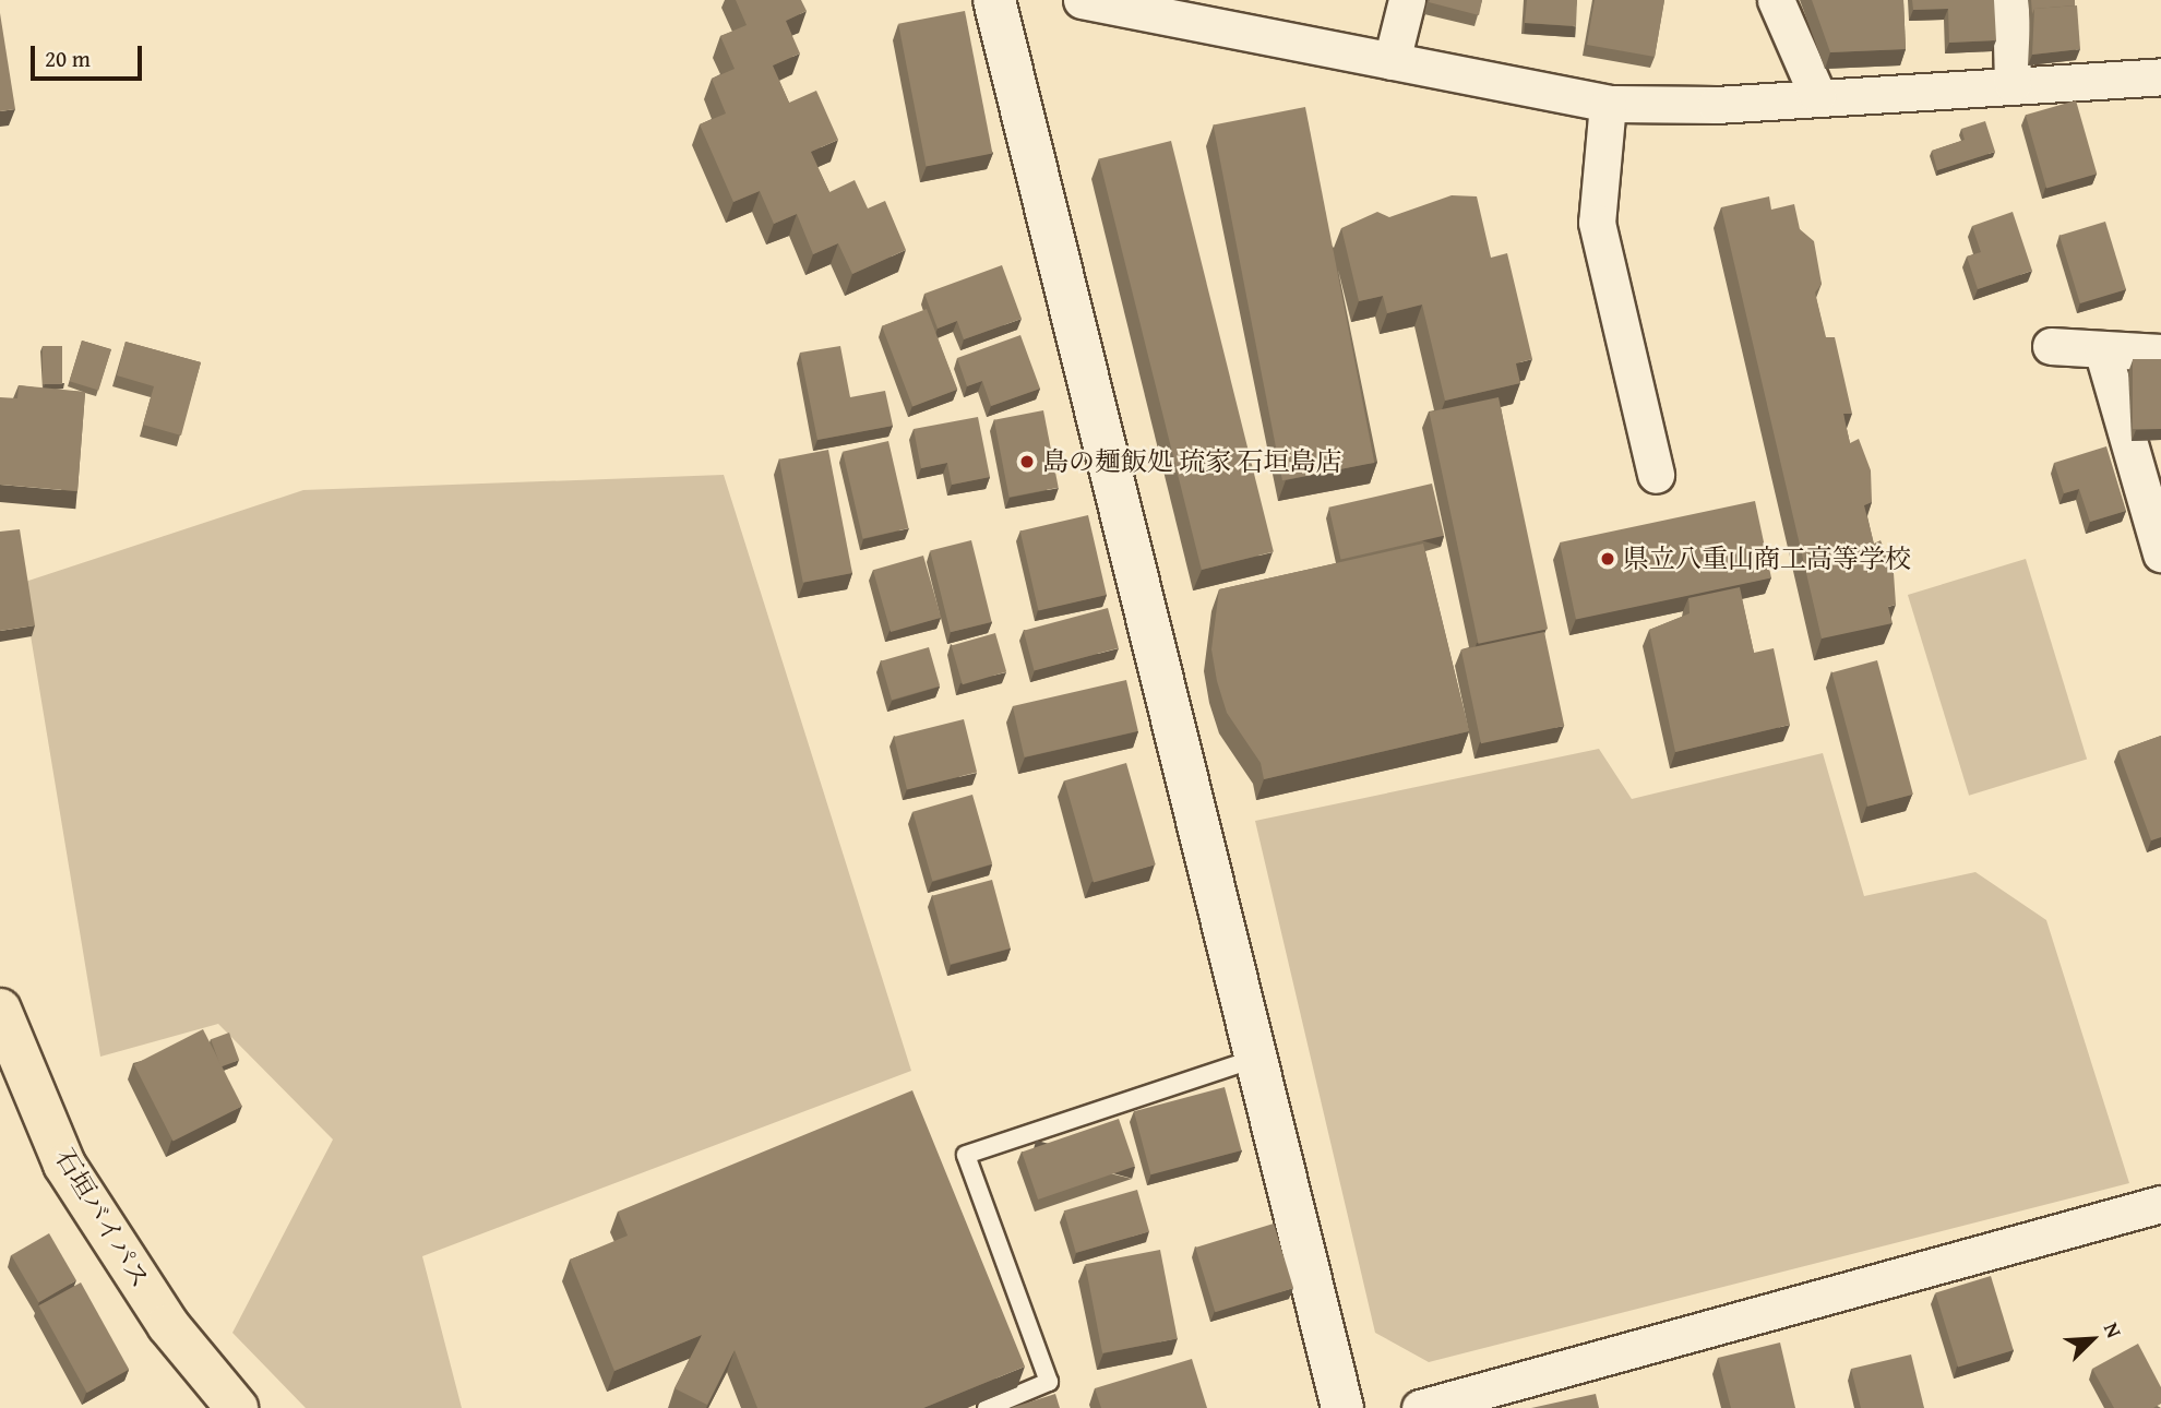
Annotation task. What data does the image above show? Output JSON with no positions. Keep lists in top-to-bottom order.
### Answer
{
  "streets": {
    "highway": ["石垣バイパス"]
  },
  "places": ["島の麺飯処 琉家 石垣島店", "県立八重山商工高等学校"],
  "scale_bar": "20 m",
  "north": "top right"
}
